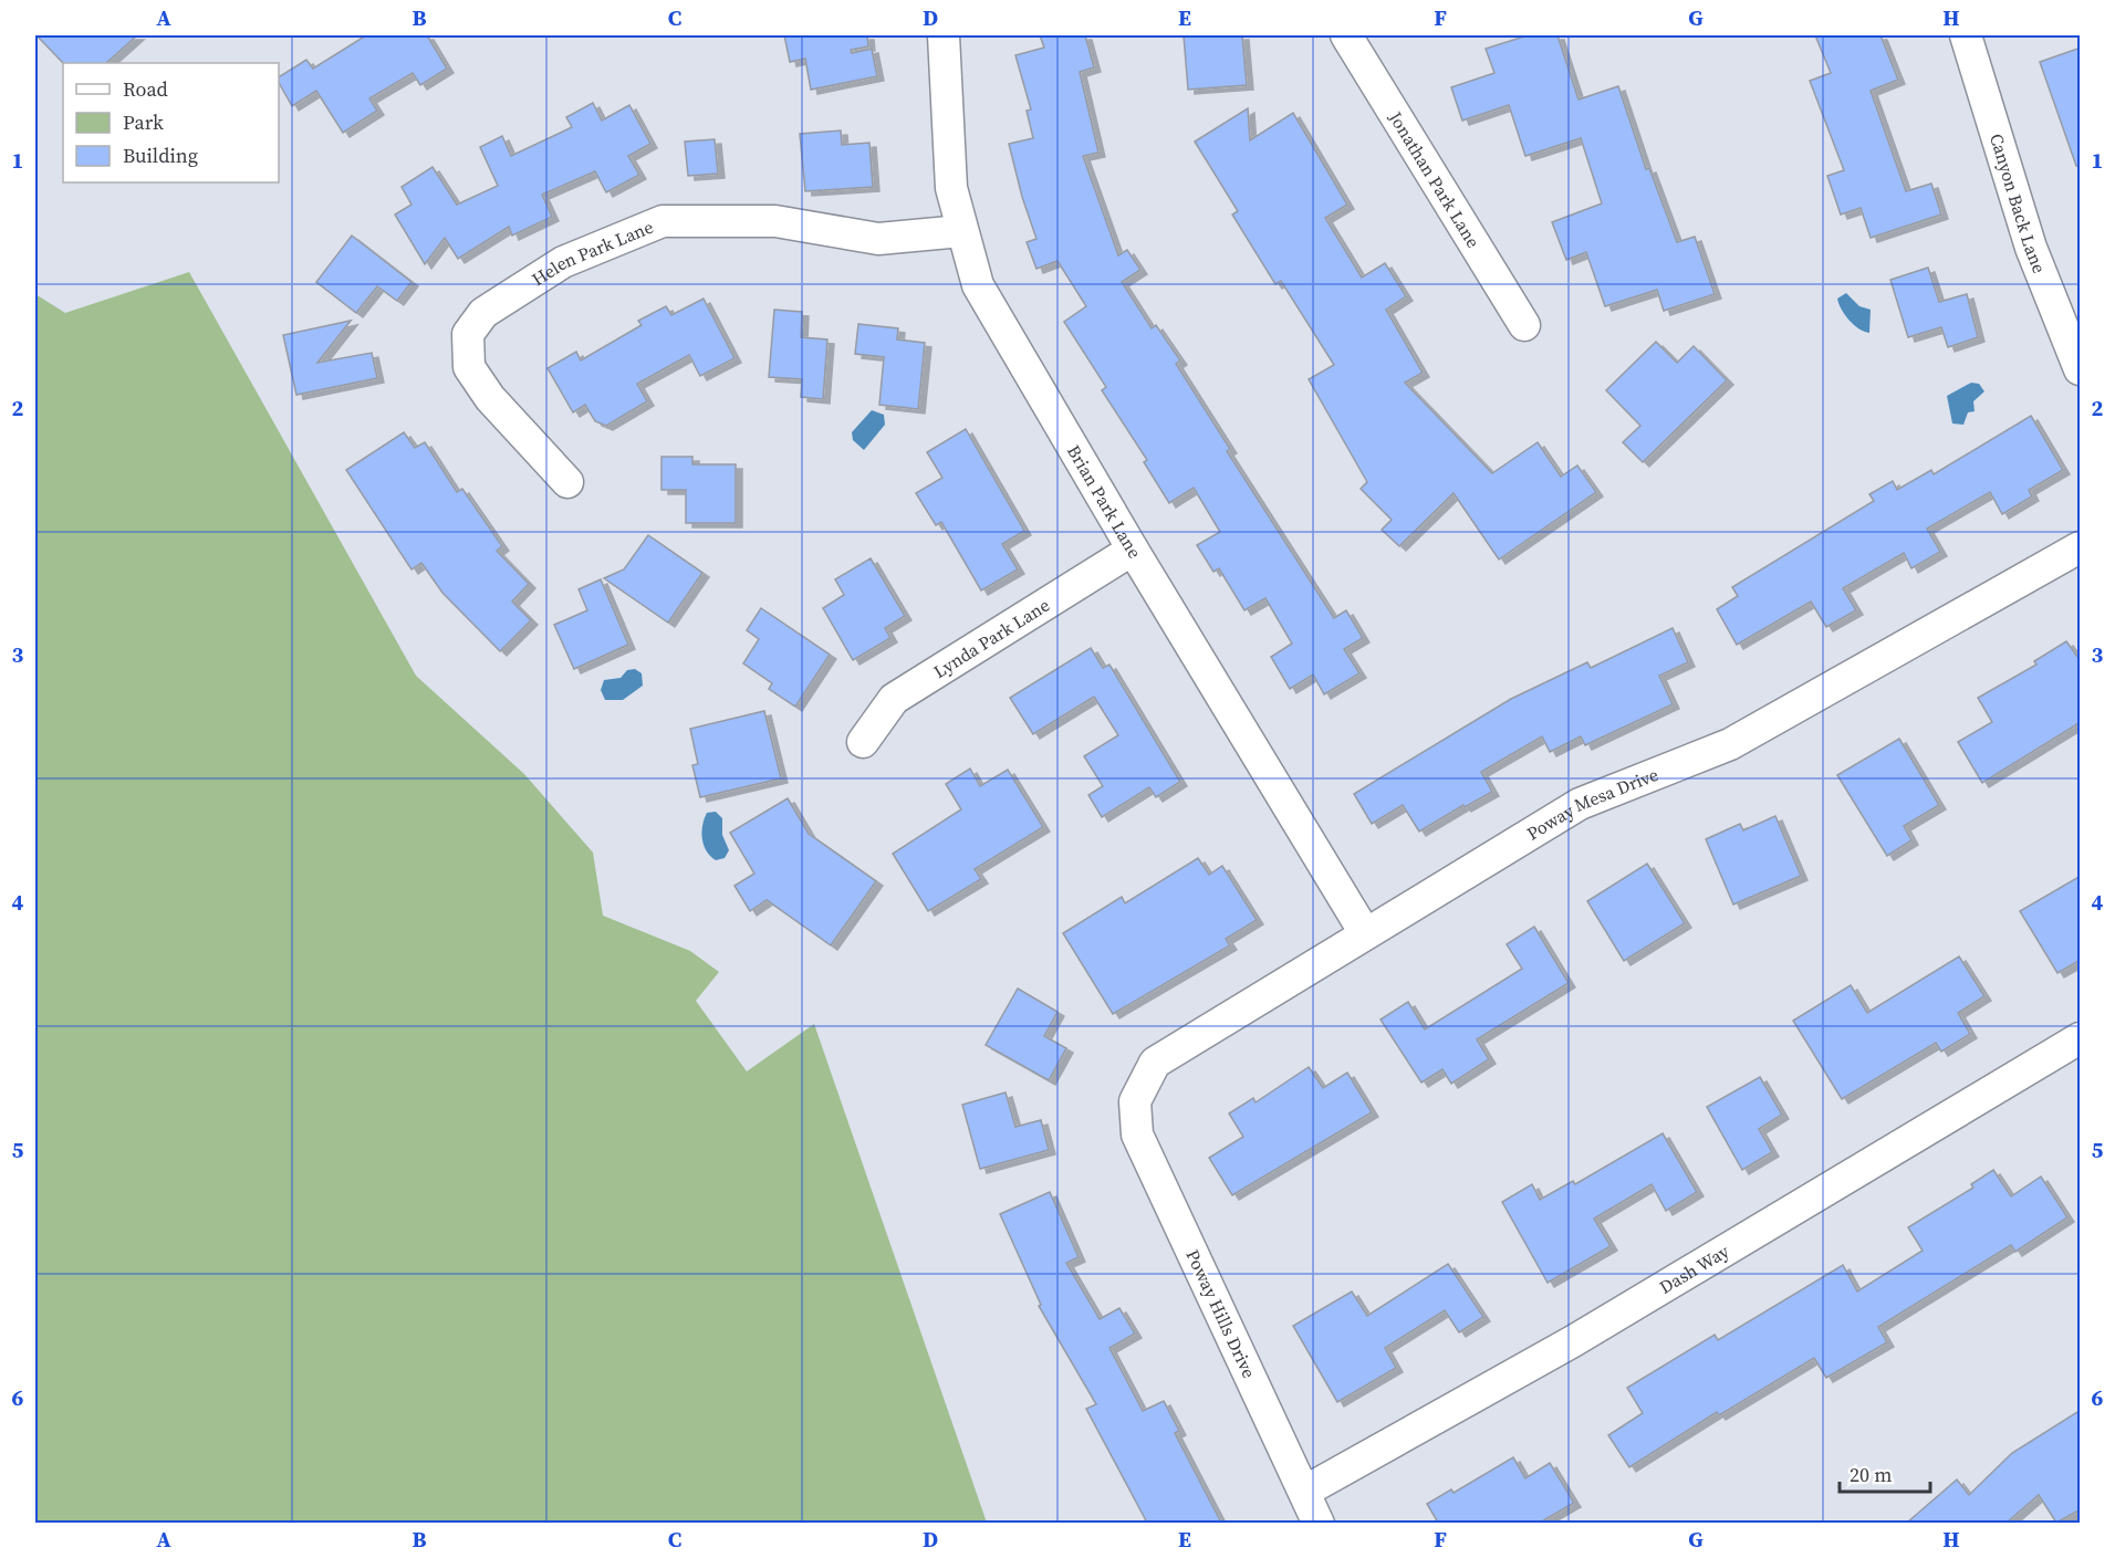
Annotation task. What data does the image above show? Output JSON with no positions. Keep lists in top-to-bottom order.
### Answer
{
  "streets": {
    "street": [
      "Jonathan Park Lane",
      "Canyon Back Lane",
      "Helen Park Lane",
      "Brian Park Lane",
      "Lynda Park Lane",
      "Poway Mesa Drive",
      "Dash Way",
      "Poway Hills Drive"
    ]
  },
  "crossings": [
    ["Helen Park Lane", "Brian Park Lane"],
    ["Brian Park Lane", "Lynda Park Lane"],
    ["Brian Park Lane", "Poway Mesa Drive"],
    ["Poway Mesa Drive", "Poway Hills Drive"],
    ["Dash Way", "Poway Hills Drive"]
  ],
  "legend": ["Road", "Park", "Building"],
  "scale_bar": "20 m",
  "grid": {
    "columns": [
      "A",
      "B",
      "C",
      "D",
      "E",
      "F",
      "G",
      "H"
    ],
    "rows": [
      "1",
      "2",
      "3",
      "4",
      "5",
      "6"
    ]
  }
}
